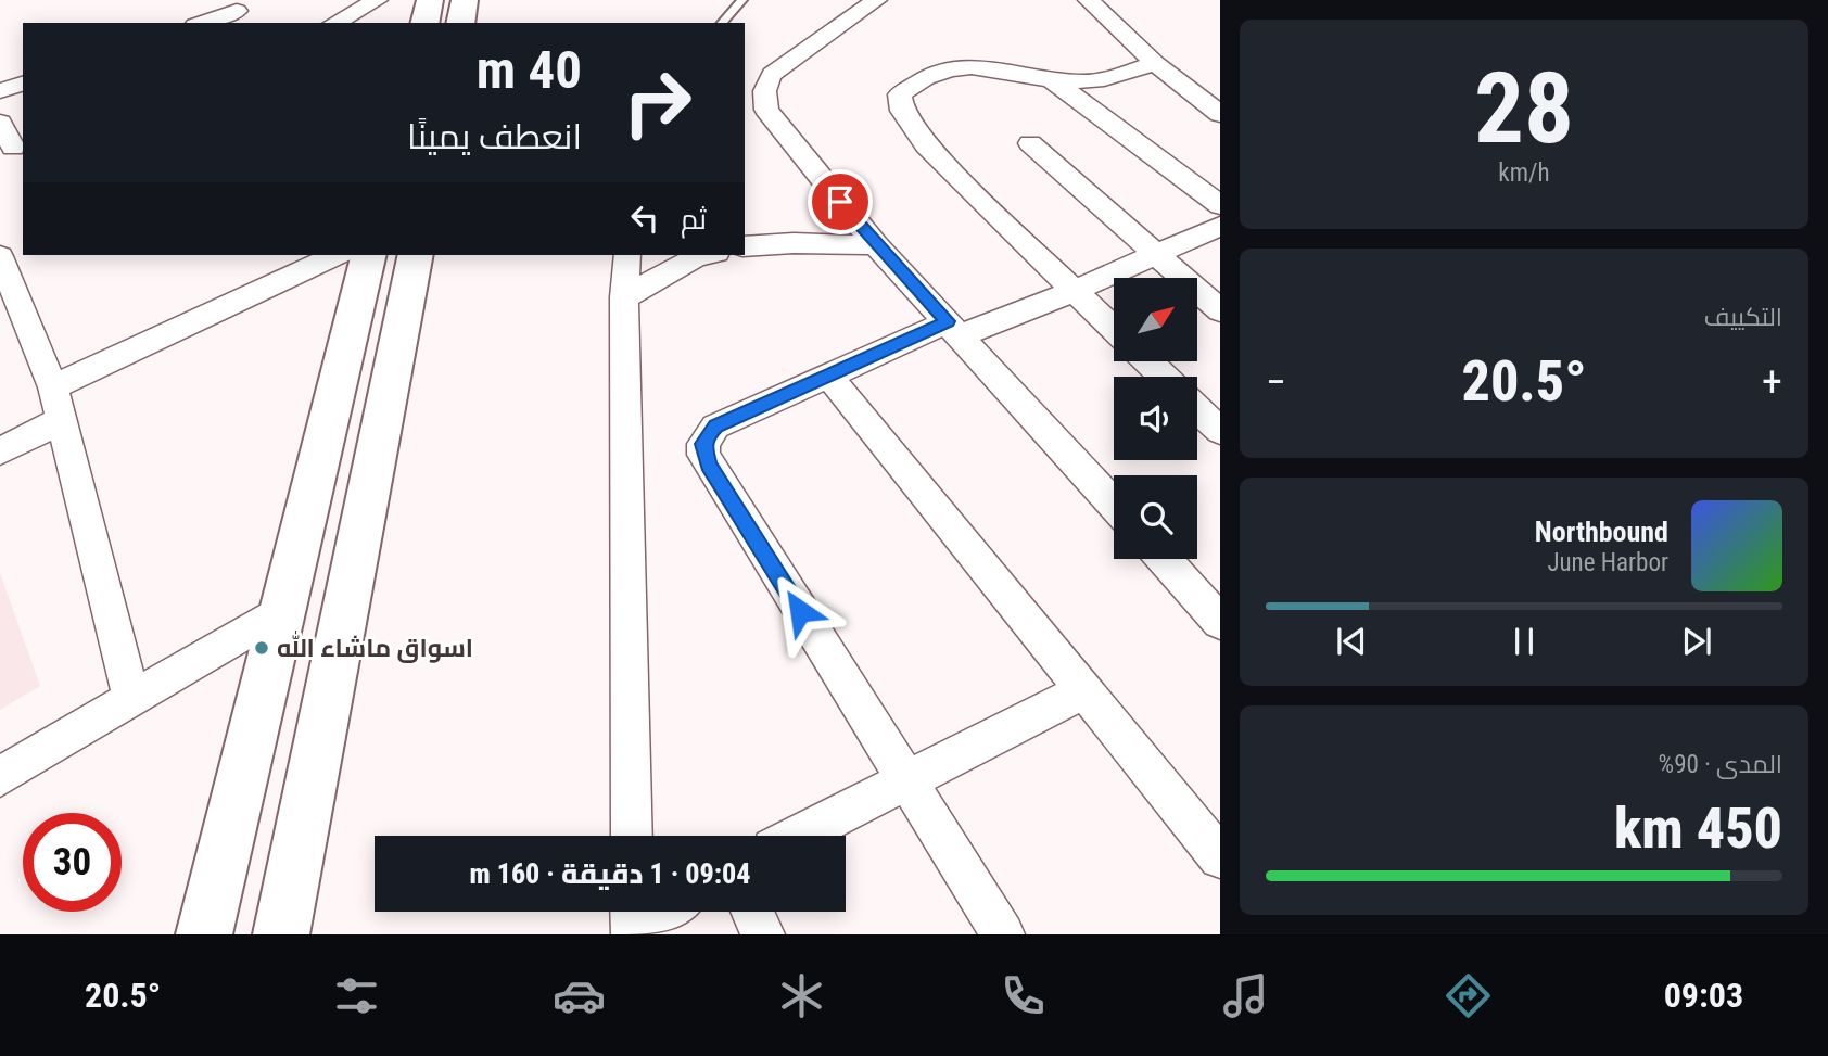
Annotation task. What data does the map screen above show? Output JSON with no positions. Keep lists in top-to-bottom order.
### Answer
{
  "places": ["اسواق ماشاء الله"],
  "north": "top right",
  "page": {
    "tile": [
      ["28", "km/h"],
      "التكييف",
      ["المدى · 90%", "450 km"]
    ],
    "turn": ["40 m", "انعطف يمينًا"],
    "then": "ثم",
    "heat": ["−", "20.5°", "+"],
    "song": ["Northbound", "June Harbor"],
    "limit": "30",
    "trip": "09:04 · 1 دقيقة · 160 m",
    "tabs": ["09:03", "20.5°"]
  }
}
